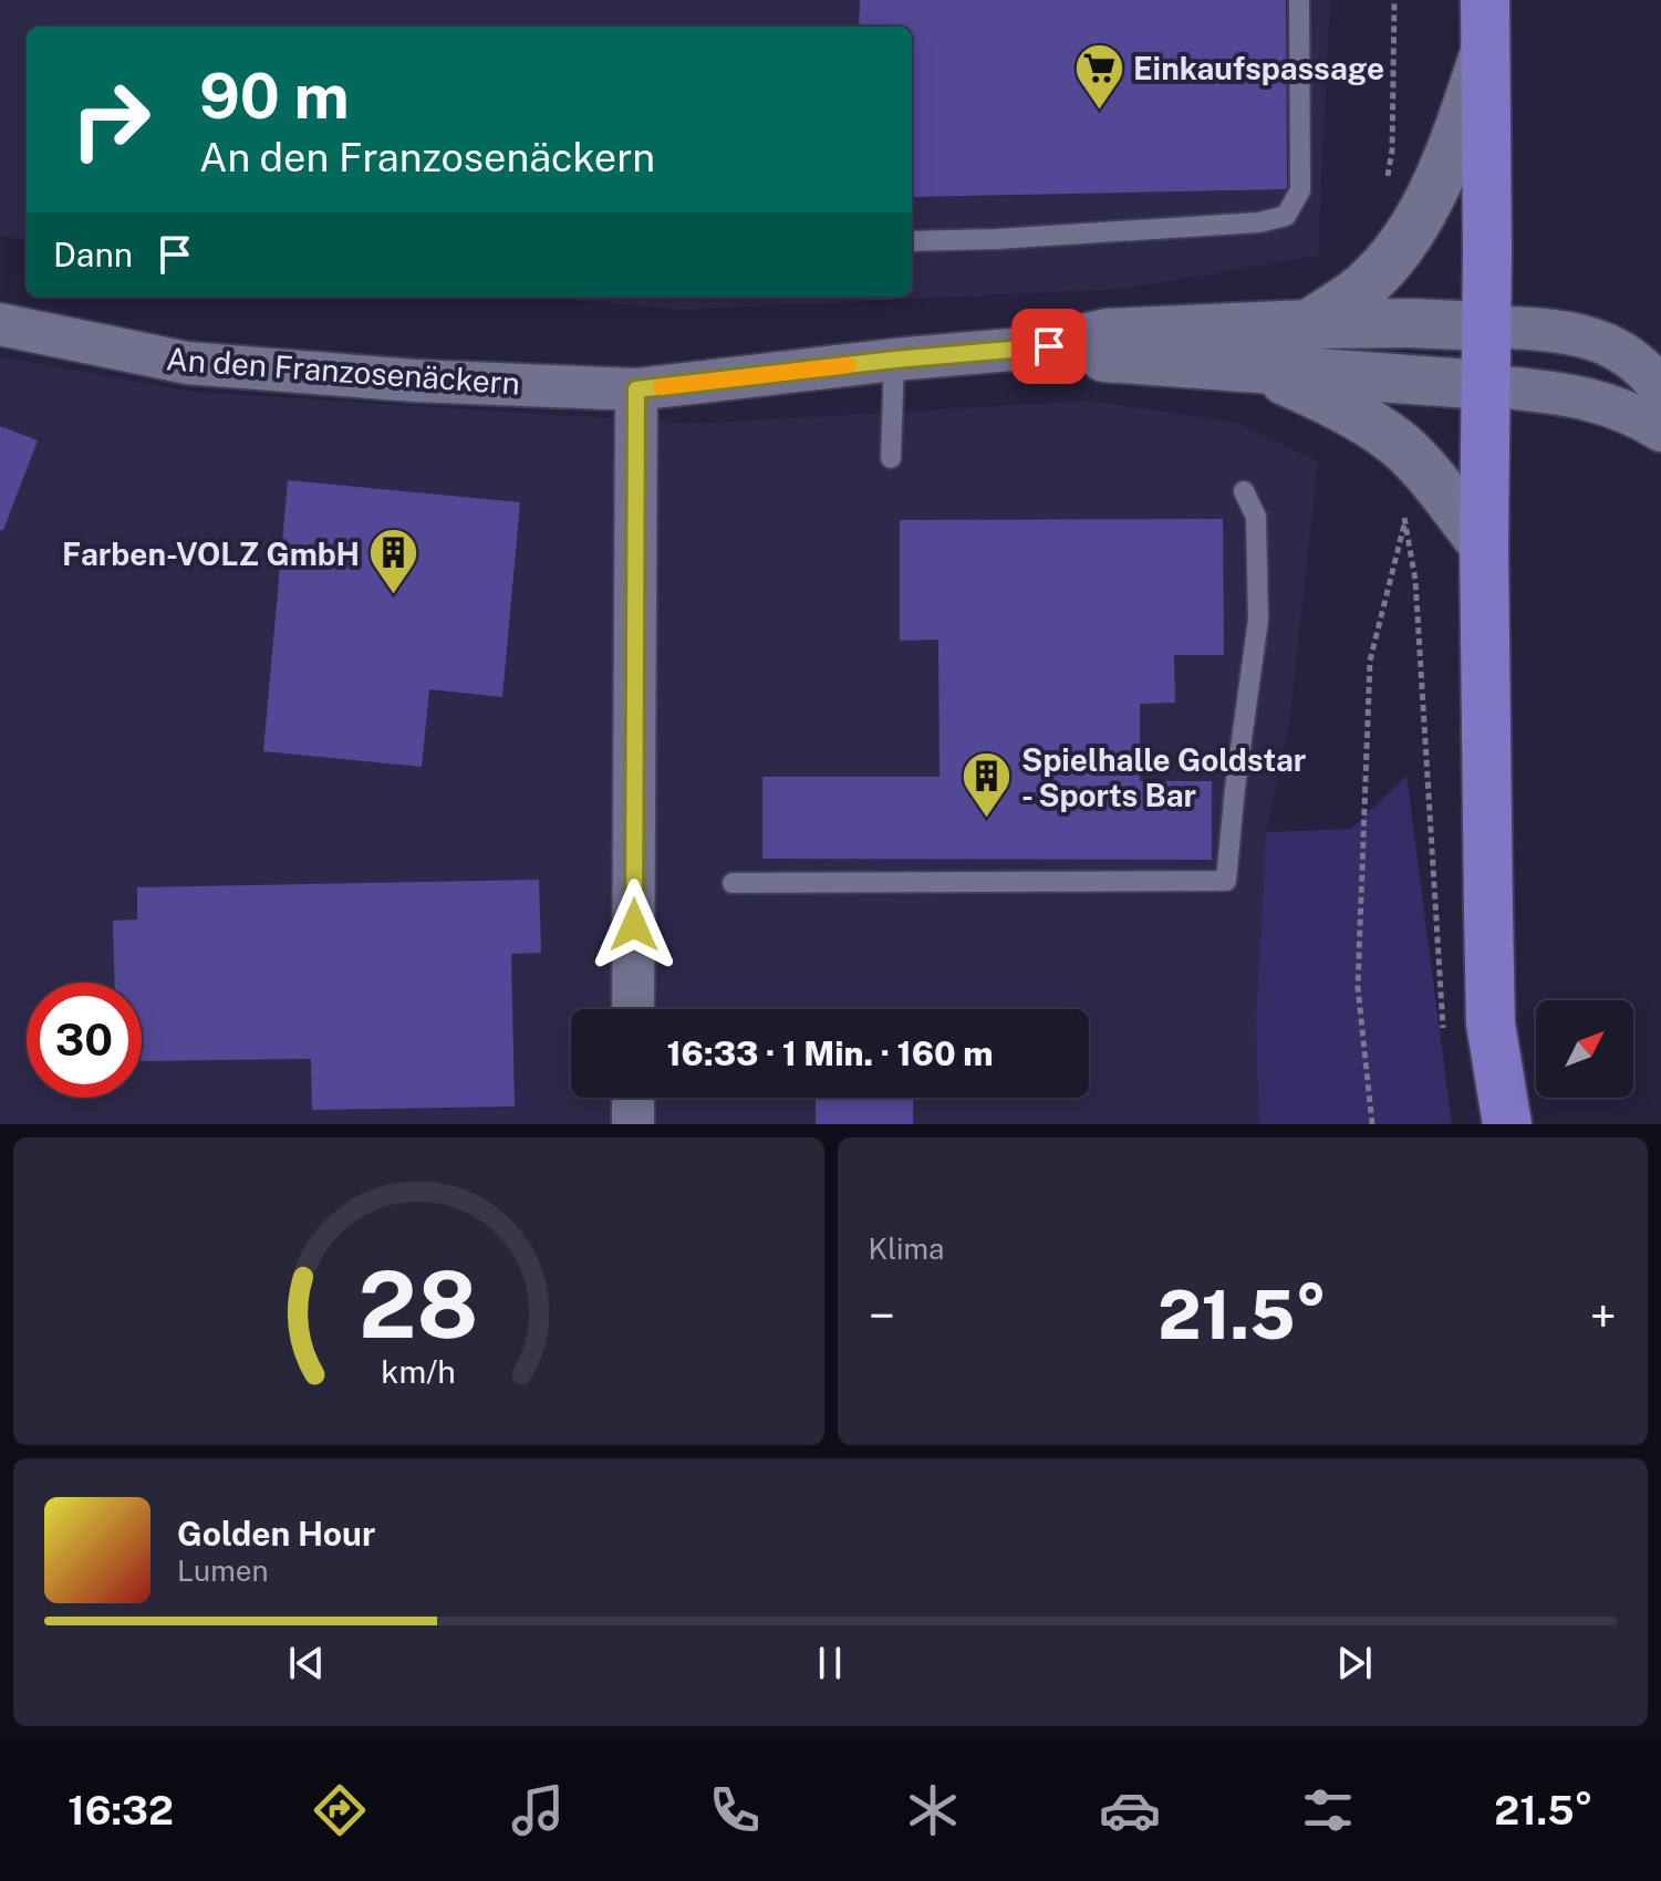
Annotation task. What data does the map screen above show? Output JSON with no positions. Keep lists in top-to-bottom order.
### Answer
{
  "streets": {
    "street": ["An den Franzosenäckern"]
  },
  "places": {
    "supermarket": ["Einkaufspassage"],
    "building": ["Farben-VOLZ GmbH", "Spielhalle Goldstar - Sports Bar"]
  },
  "north": "top right",
  "page": {
    "turn": ["90 m", "An den Franzosenäckern"],
    "then": "Dann",
    "limit": "30",
    "trip": "16:33 · 1 Min. · 160 m",
    "tile": "Klima",
    "heat": ["−", "21.5°", "+"],
    "song": ["Golden Hour", "Lumen"],
    "tabs": ["16:32", "21.5°"],
    "gauge": ["28", "km/h"]
  }
}
